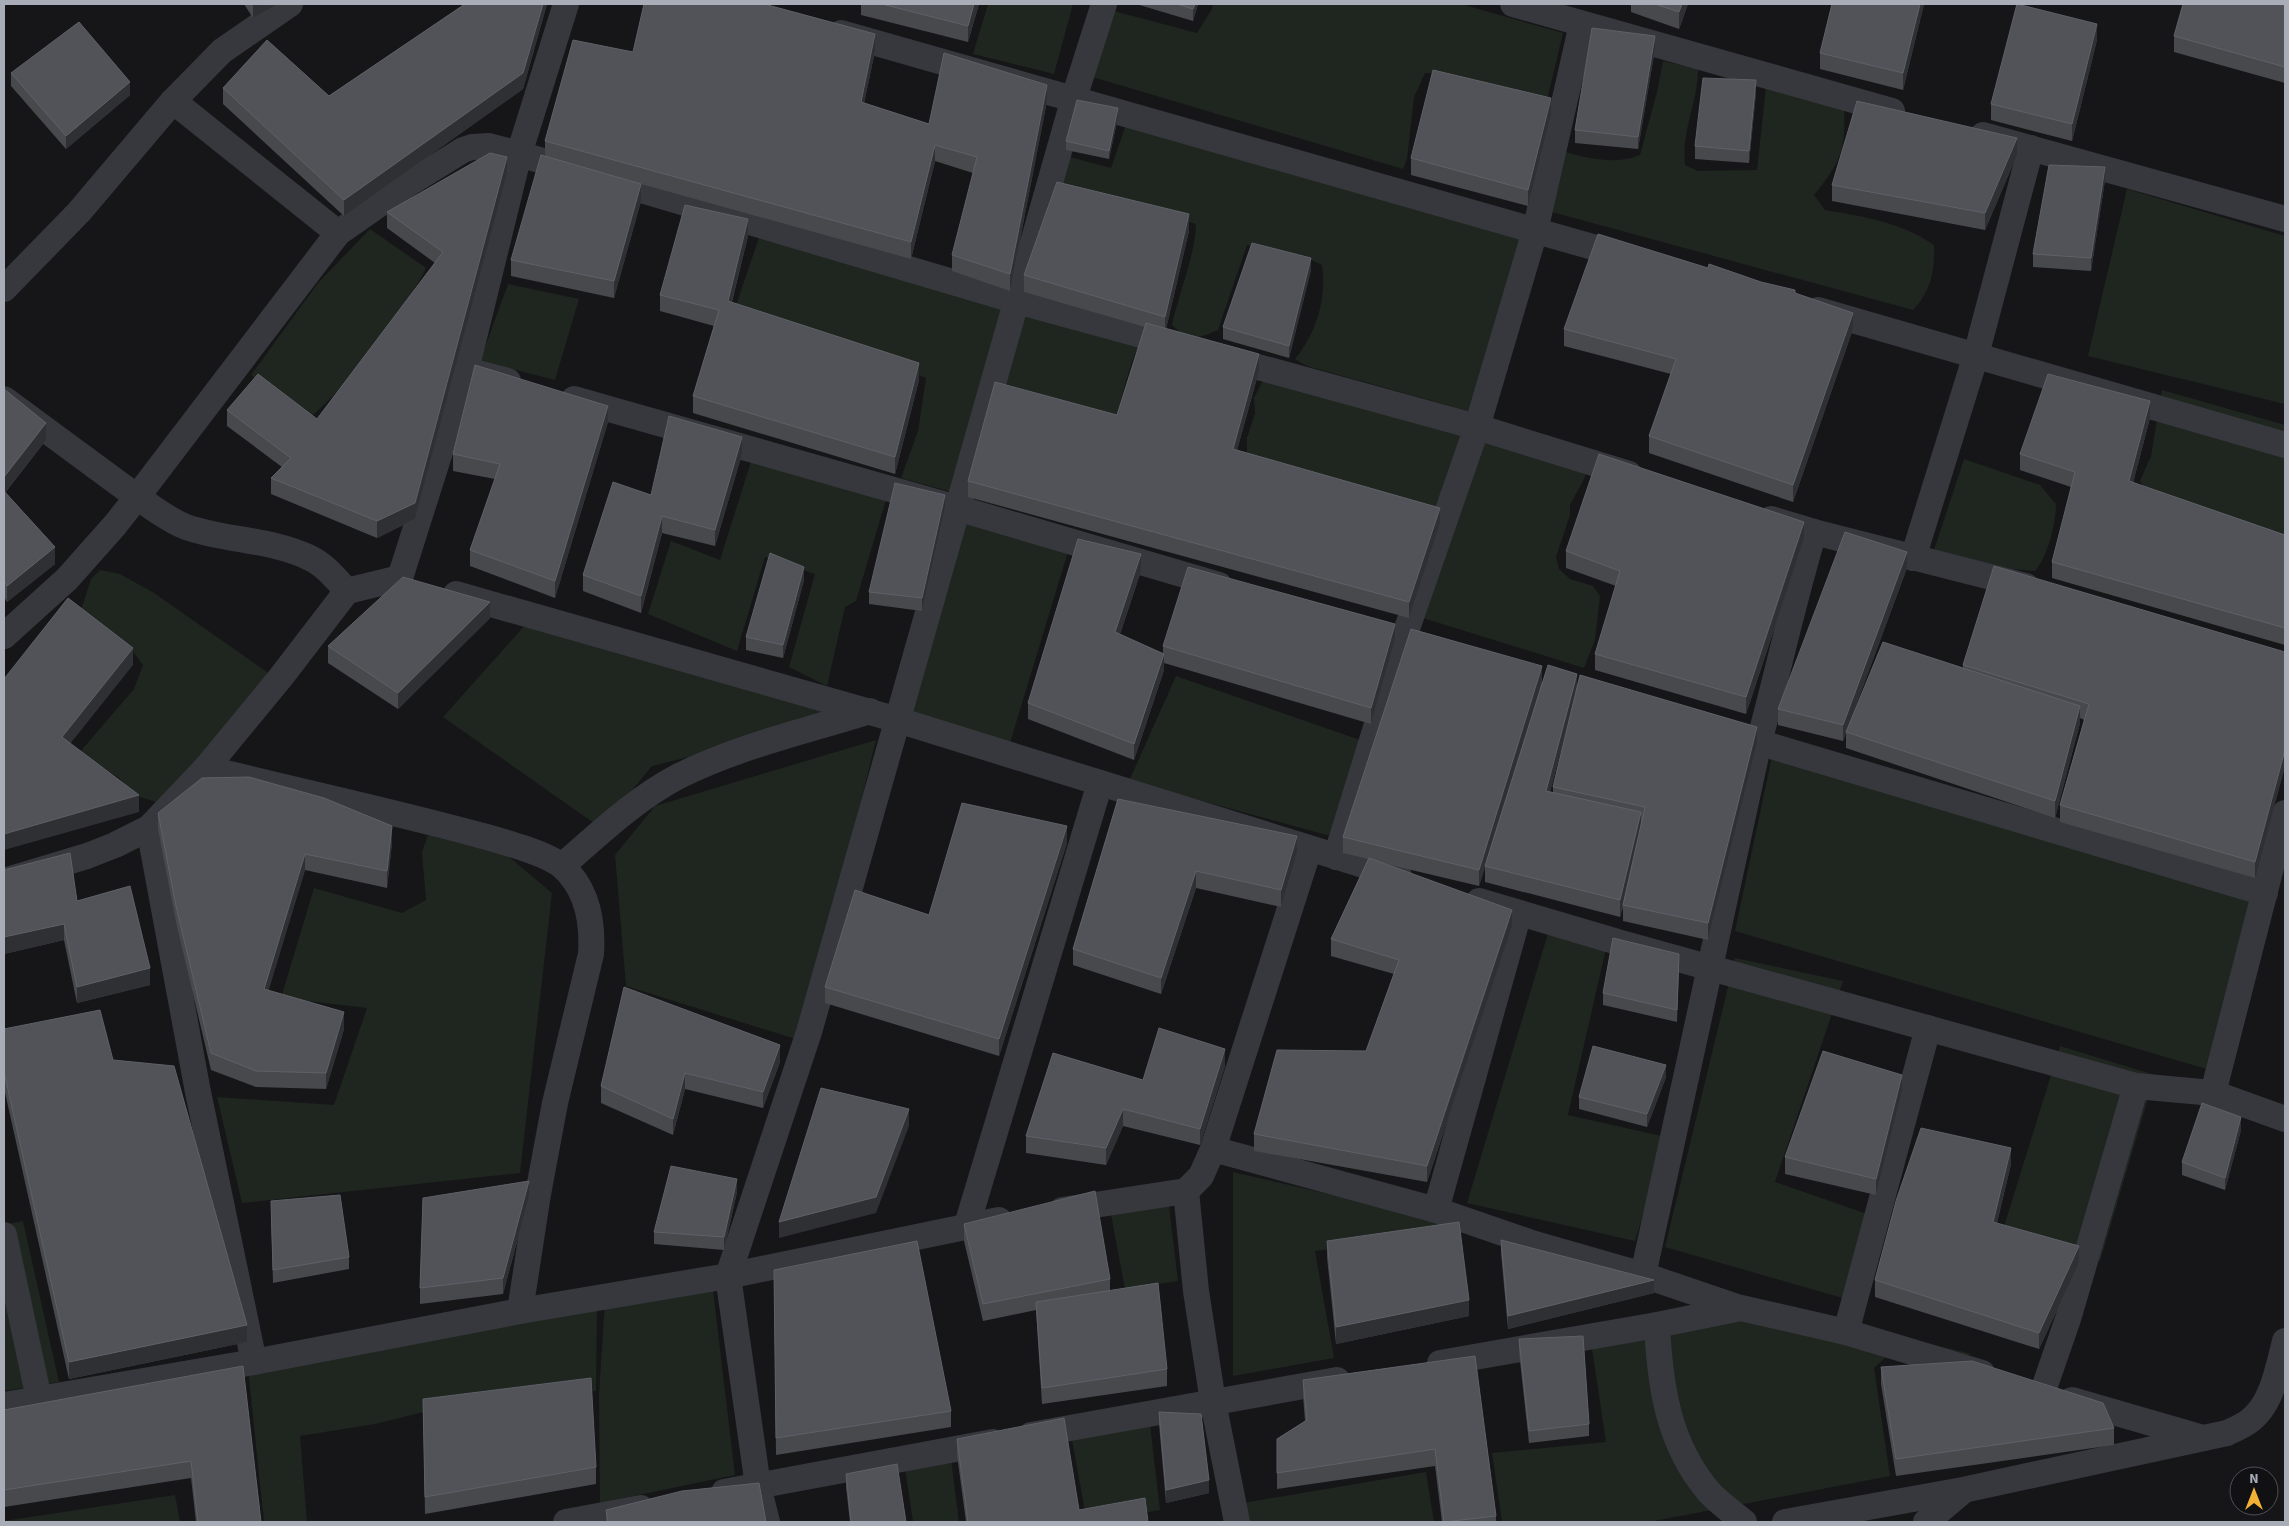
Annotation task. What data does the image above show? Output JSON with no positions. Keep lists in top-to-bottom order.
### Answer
{
  "north": "top"
}
